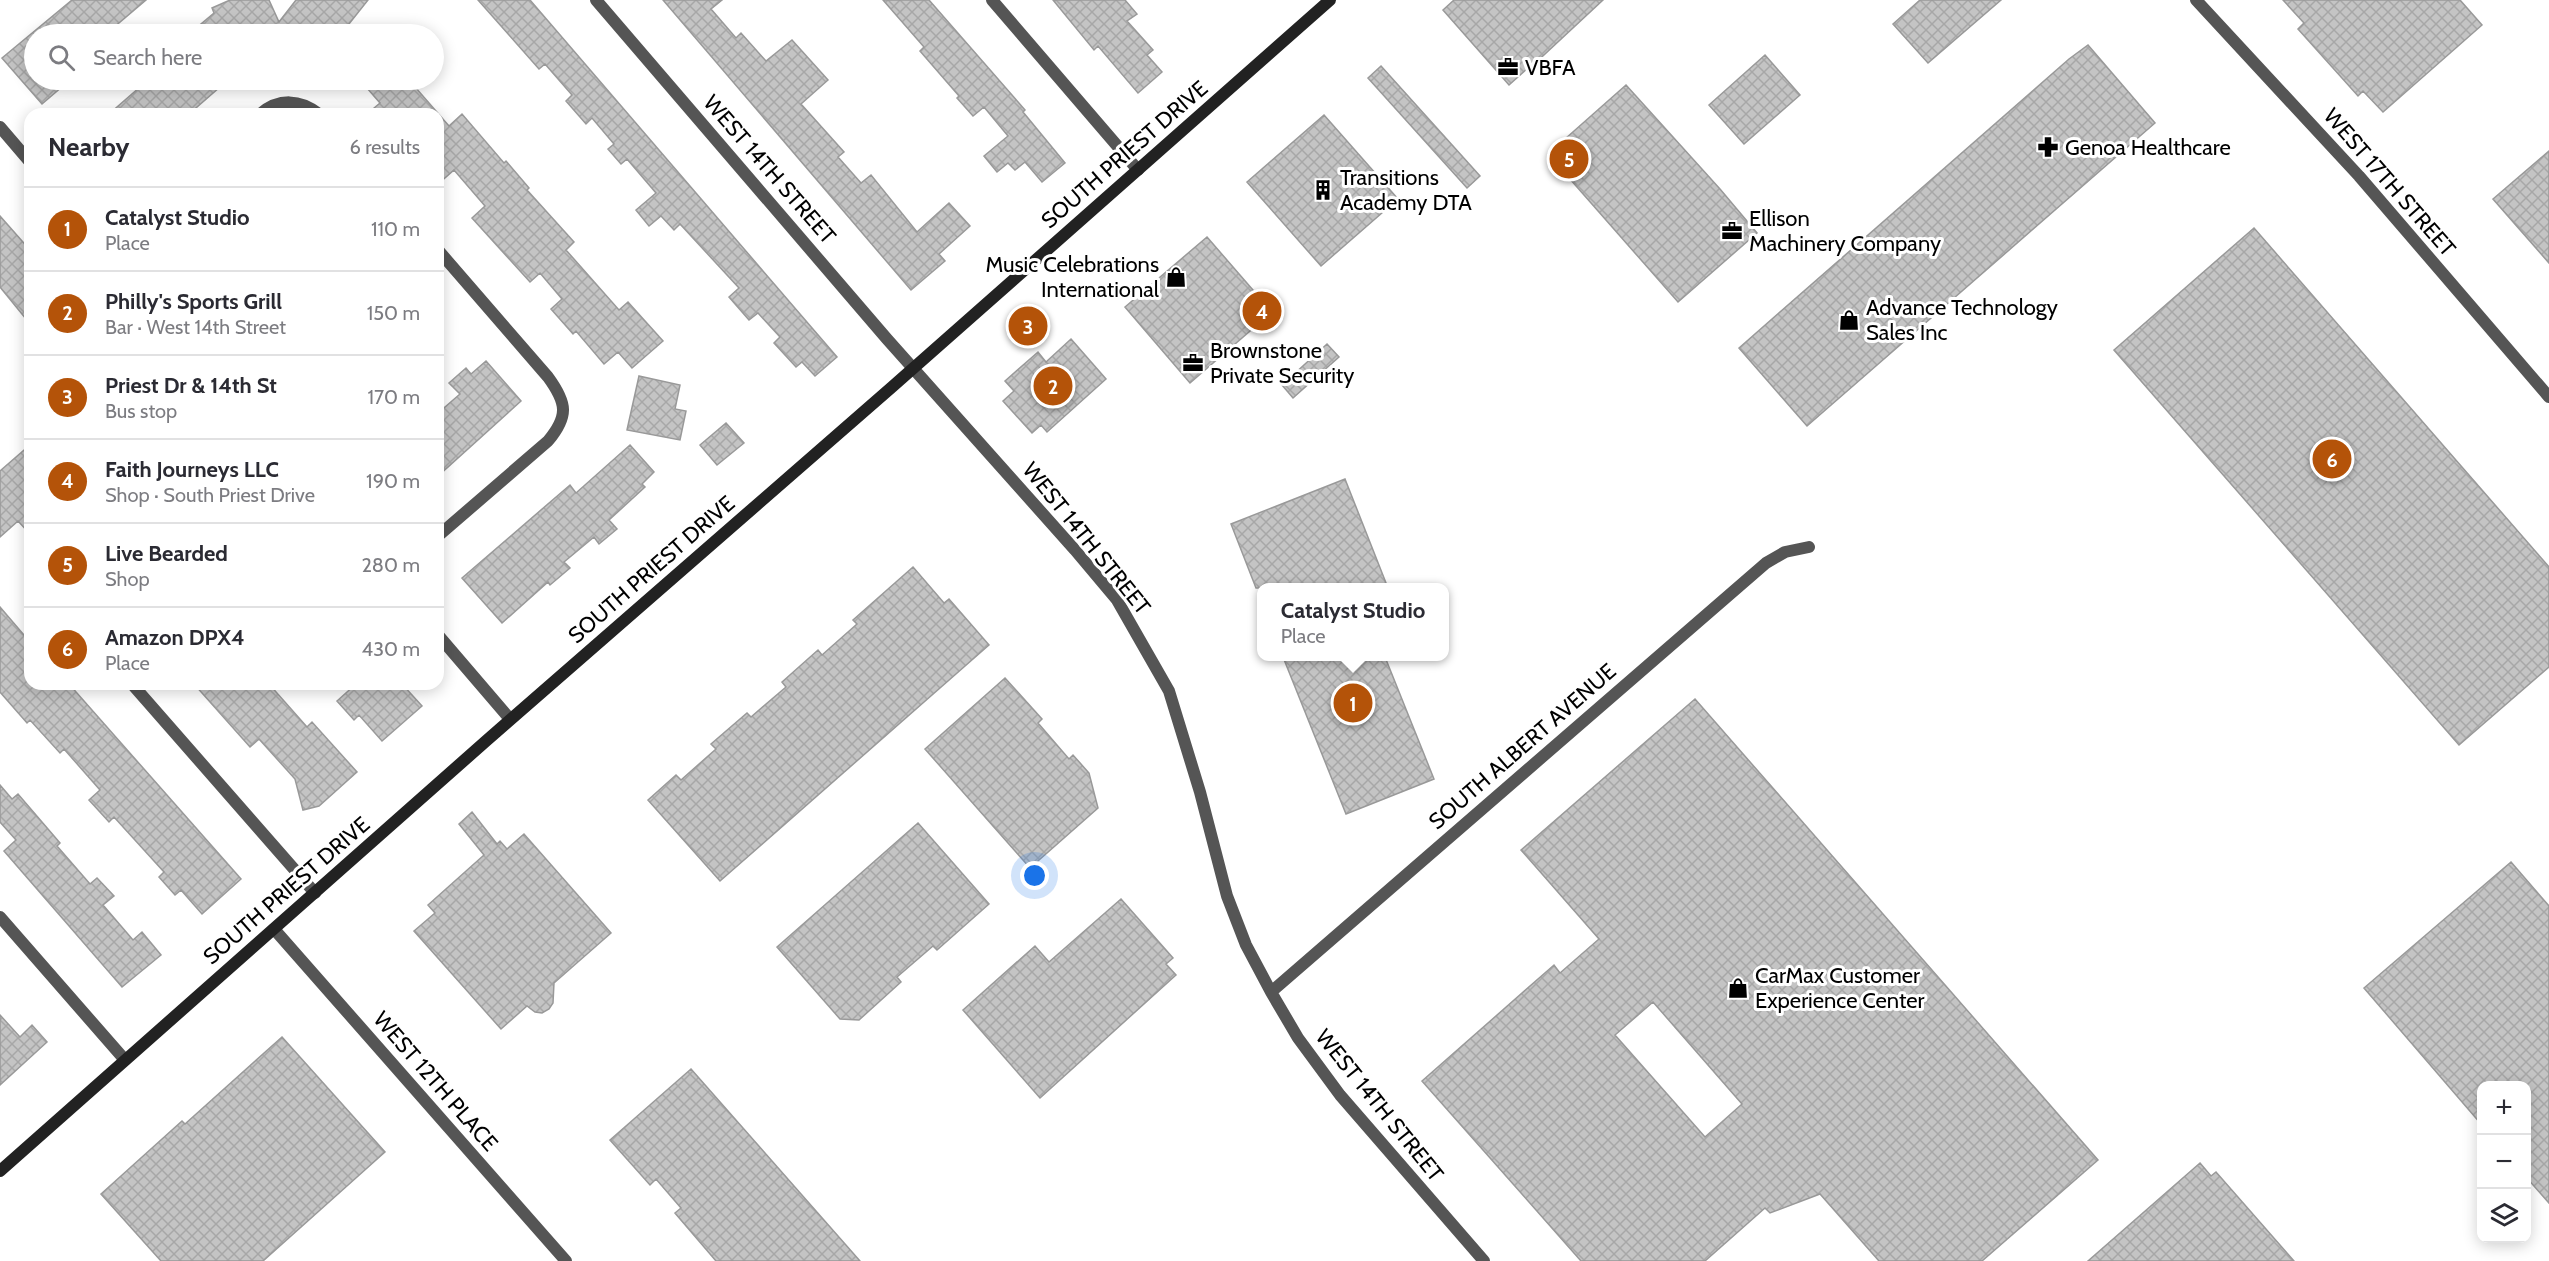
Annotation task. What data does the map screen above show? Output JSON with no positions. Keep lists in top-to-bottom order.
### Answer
{
  "streets": {
    "main road": ["SOUTH PRIEST DRIVE"],
    "street": [
      "WEST 14TH STREET",
      "WEST 17TH STREET",
      "SOUTH ALBERT AVENUE",
      "WEST 12TH PLACE"
    ]
  },
  "crossings": [
    ["SOUTH PRIEST DRIVE", "WEST 14TH STREET"],
    ["SOUTH PRIEST DRIVE", "WEST 12TH PLACE"],
    ["WEST 14TH STREET", "SOUTH ALBERT AVENUE"]
  ],
  "places": {
    "office": ["VBFA", "Ellison Machinery Company", "Brownstone Private Security"],
    "pharmacy": ["Genoa Healthcare"],
    "building": ["Transitions Academy DTA"],
    "shop": ["Music Celebrations International", "Advance Technology Sales Inc", "CarMax Customer Experience Center"]
  },
  "page": {
    "search": "Search here",
    "heading": ["Nearby", "6 results"],
    "pins": [
      "5",
      "4",
      "3",
      "2",
      "6",
      "1"
    ],
    "list": [
      {
        "mark": "1",
        "name": "Catalyst Studio",
        "note": "Place",
        "value": "110 m"
      },
      {
        "mark": "2",
        "name": "Philly's Sports Grill",
        "note": "Bar · West 14th Street",
        "value": "150 m"
      },
      {
        "mark": "3",
        "name": "Priest Dr & 14th St",
        "note": "Bus stop",
        "value": "170 m"
      },
      {
        "mark": "4",
        "name": "Faith Journeys LLC",
        "note": "Shop · South Priest Drive",
        "value": "190 m"
      },
      {
        "mark": "5",
        "name": "Live Bearded",
        "note": "Shop",
        "value": "280 m"
      },
      {
        "mark": "6",
        "name": "Amazon DPX4",
        "note": "Place",
        "value": "430 m"
      }
    ],
    "popup": ["Catalyst Studio", "Place"],
    "map_buttons": ["+", "−"]
  }
}
